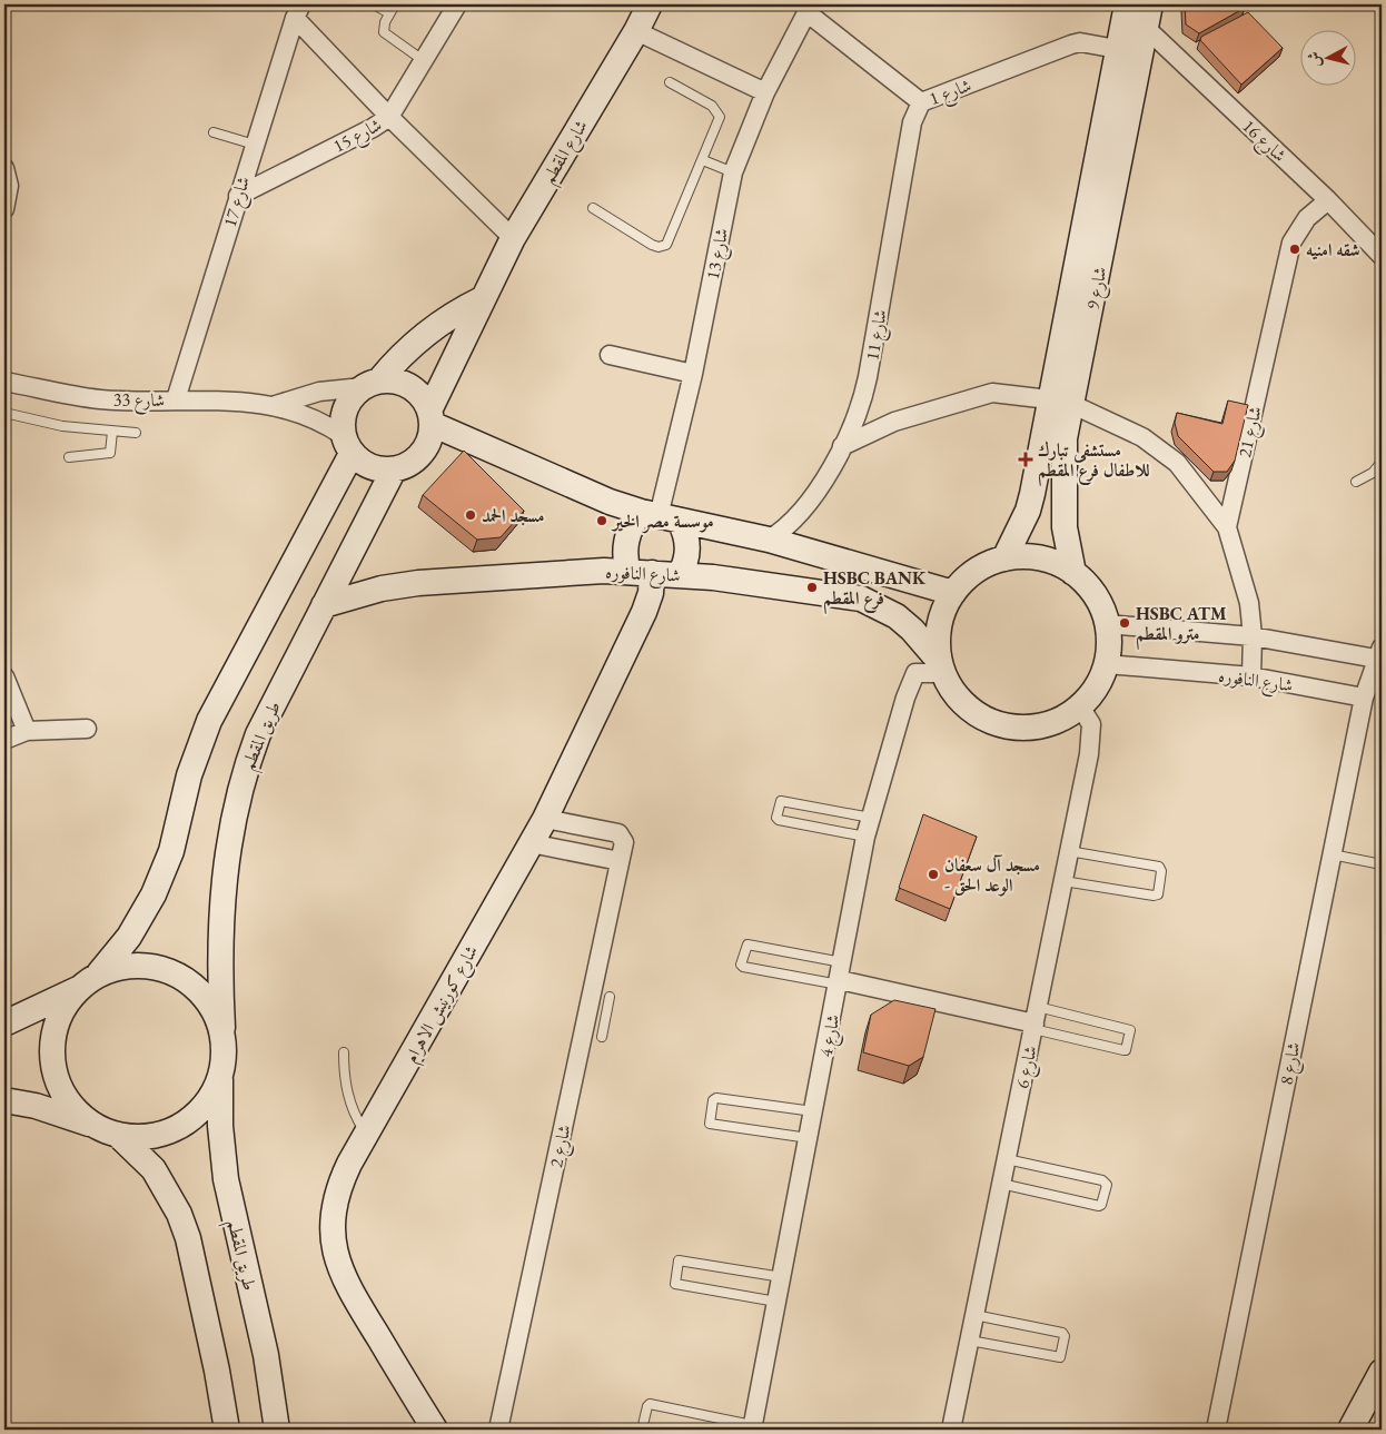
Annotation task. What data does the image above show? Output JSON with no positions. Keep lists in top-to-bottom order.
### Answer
{
  "streets": {
    "main road": [
      "شارع المقطم",
      "شارع 9",
      "شارع النافوره",
      "طريق المقطم",
      "شارع كورنيش الاهرام"
    ],
    "street": [
      "شارع 1",
      "شارع 15",
      "شارع 16",
      "شارع 17",
      "شارع 13",
      "شارع 11",
      "شارع 33",
      "شارع 21",
      "شارع 4",
      "شارع 8",
      "شارع 6",
      "شارع 2"
    ]
  },
  "crossings": [
    ["شارع 1", "شارع 13"],
    ["شارع 1", "شارع 9"],
    ["شارع 1", "شارع 11"],
    ["شارع 15", "شارع 17"],
    ["شارع 16", "شارع 9"],
    ["شارع 16", "شارع 21"],
    ["شارع المقطم", "شارع 33"],
    ["شارع المقطم", "طريق المقطم"],
    ["شارع 17", "شارع 33"],
    ["شارع 13", "شارع النافوره"],
    ["شارع 13", "شارع كورنيش الاهرام"],
    ["شارع 9", "شارع النافوره"],
    ["شارع 9", "شارع 4"],
    ["شارع 9", "شارع 6"],
    ["شارع 33", "طريق المقطم"],
    ["شارع النافوره", "طريق المقطم"],
    ["شارع النافوره", "شارع كورنيش الاهرام"],
    ["شارع النافوره", "شارع 4"],
    ["شارع النافوره", "شارع 8"],
    ["شارع النافوره", "شارع 6"],
    ["شارع كورنيش الاهرام", "شارع 2"],
    ["شارع 4", "شارع 6"]
  ],
  "places": {
    "other": [
      "شقه امنيه",
      "مسجد الحمد",
      "موسسة مصر الخير",
      "HSBC BANK فرع المقطم",
      "HSBC ATM مترو المقطم",
      "مسجد آل سعفان - الوعد الحق"
    ],
    "health": ["مستشفى تبارك للاطفال فرع المقطم"]
  },
  "north": "left"
}
